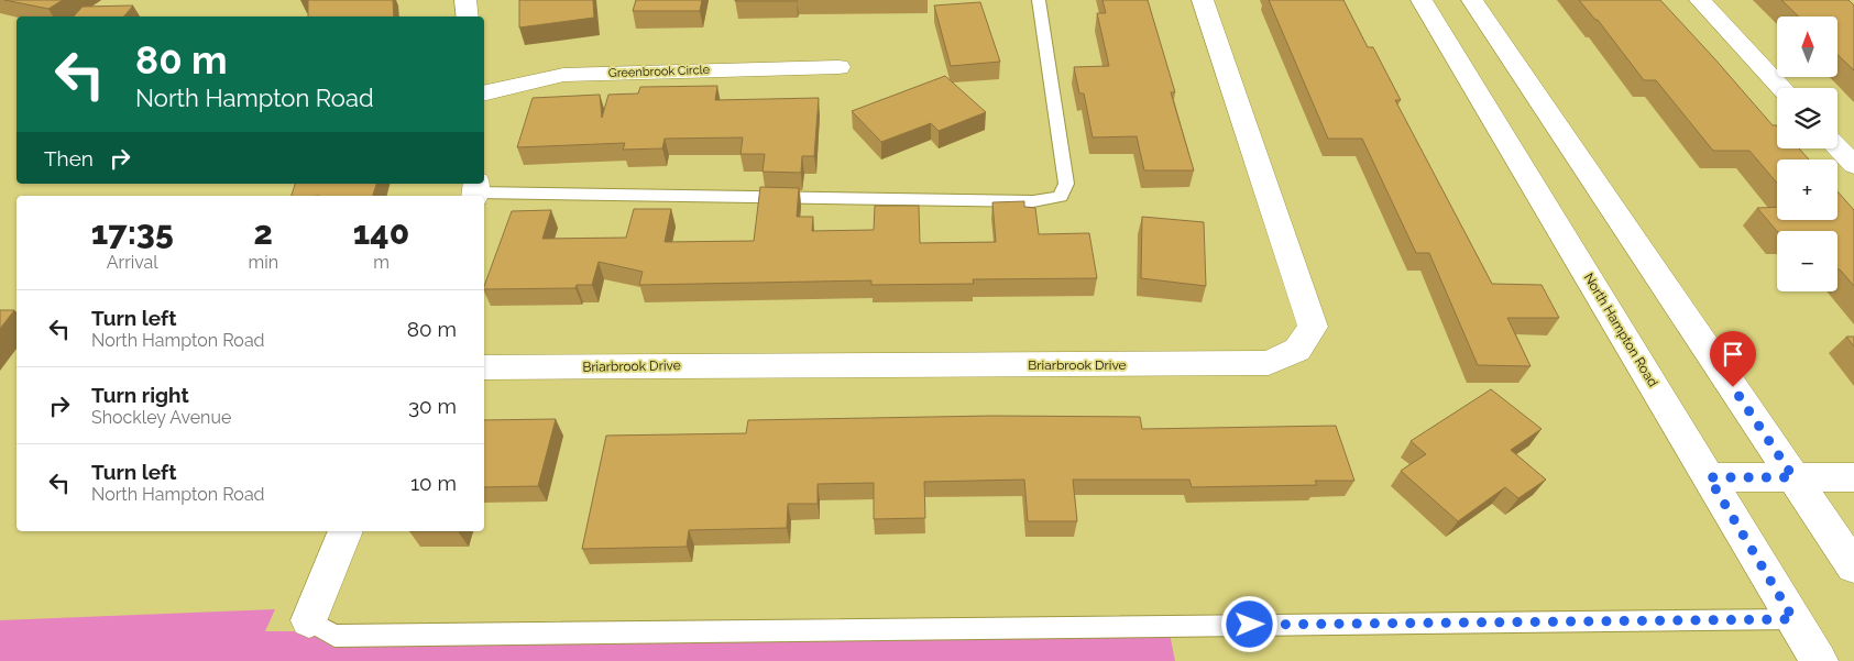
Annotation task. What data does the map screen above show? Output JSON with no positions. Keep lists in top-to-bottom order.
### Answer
{
  "streets": {
    "street": ["Greenbrook Circle", "North Hampton Road", "Briarbrook Drive"]
  },
  "north": "top",
  "page": {
    "map_buttons": ["+", "−"],
    "turn": ["80 m", "North Hampton Road"],
    "then": "Then",
    "eta": [
      "17:35",
      "Arrival",
      "2",
      "min",
      "140",
      "m"
    ],
    "list": [
      {
        "name": "Turn left",
        "note": "North Hampton Road",
        "value": "80 m"
      },
      {
        "name": "Turn right",
        "note": "Shockley Avenue",
        "value": "30 m"
      },
      {
        "name": "Turn left",
        "note": "North Hampton Road",
        "value": "10 m"
      }
    ]
  }
}
